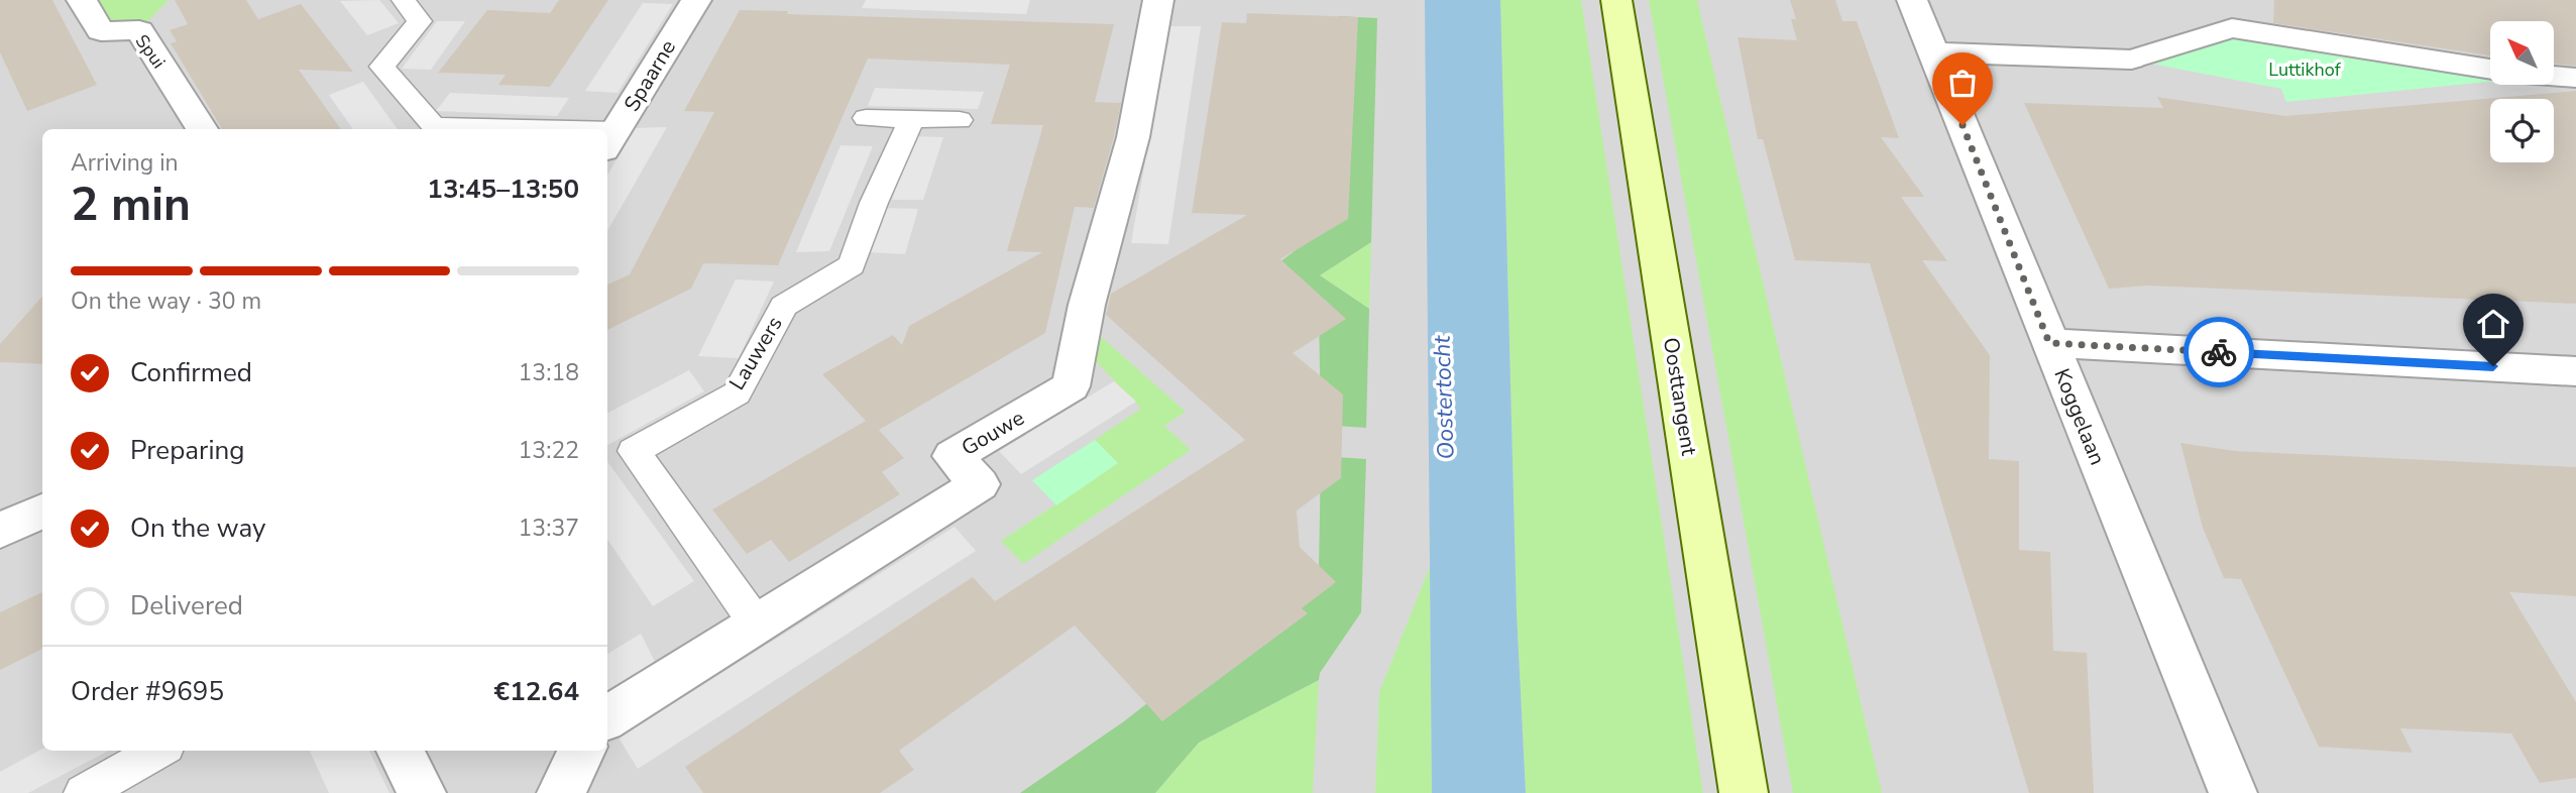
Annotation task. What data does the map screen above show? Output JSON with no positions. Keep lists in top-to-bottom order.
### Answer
{
  "streets": {
    "main road": ["Oosttangent"],
    "street": [
      "Spui",
      "Spaarne",
      "Koggelaan",
      "Gouwe"
    ],
    "lane": ["Lauwers"]
  },
  "crossings": [
    ["Lauwers", "Gouwe"]
  ],
  "water": ["Oostertocht"],
  "parks": ["Luttikhof"],
  "north": "top left",
  "page": {
    "heading": ["2 min", "Arriving in", "13:45–13:50"],
    "panel": ["Order #9695", "€12.64"],
    "bar": "On the way · 30 m",
    "list": [
      ["Confirmed", "13:18"],
      ["Preparing", "13:22"],
      ["On the way", "13:37"],
      "Delivered"
    ]
  }
}
